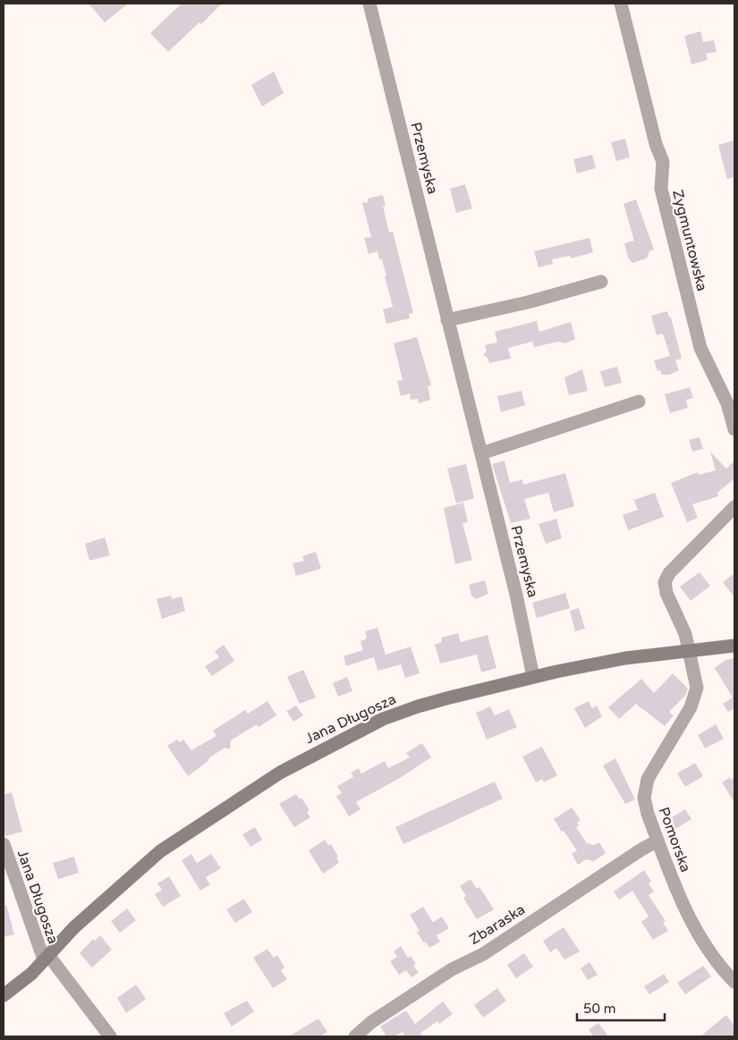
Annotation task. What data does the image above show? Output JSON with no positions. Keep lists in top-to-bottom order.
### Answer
{
  "streets": {
    "street": [
      "Przemyska",
      "Zygmuntowska",
      "Jana Długosza",
      "Pomorska",
      "Zbaraska"
    ]
  },
  "crossings": [
    ["Przemyska", "Jana Długosza"],
    ["Jana Długosza", "Pomorska"],
    ["Pomorska", "Zbaraska"]
  ],
  "scale_bar": "50 m"
}
